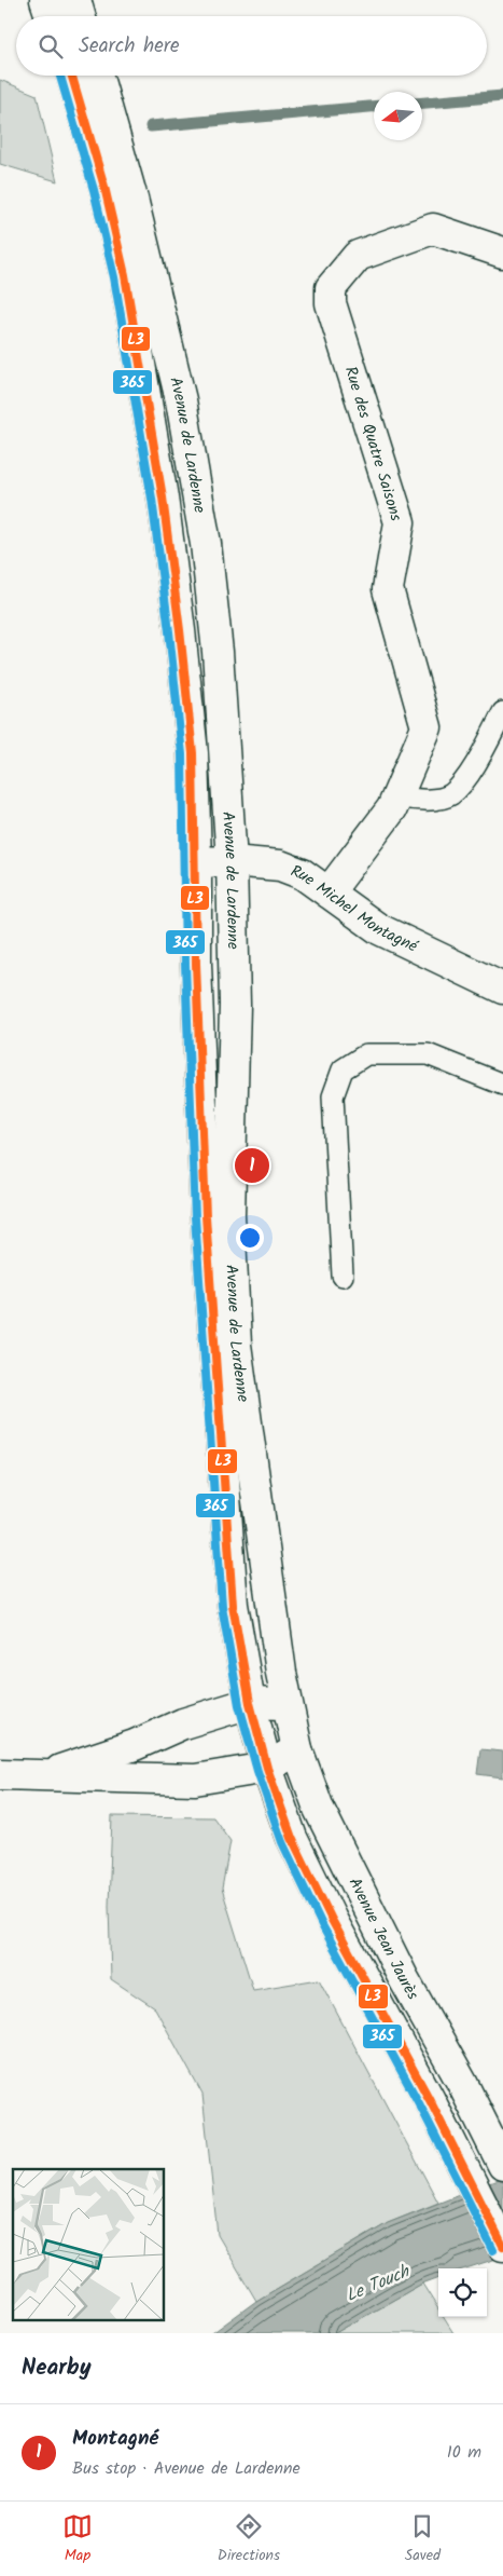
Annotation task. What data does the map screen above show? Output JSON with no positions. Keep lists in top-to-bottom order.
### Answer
{
  "streets": {
    "main road": [
      "Rue des Quatre Saisons",
      "Avenue de Lardenne",
      "Rue Michel Montagné",
      "Avenue Jean Jaurès"
    ]
  },
  "crossings": [
    ["Rue des Quatre Saisons", "Rue Michel Montagné"],
    ["Avenue de Lardenne", "Rue Michel Montagné"],
    ["Avenue de Lardenne", "Avenue Jean Jaurès"]
  ],
  "water": ["Le Touch"],
  "lines": ["transit line L3", "transit line 365"],
  "north": "left",
  "page": {
    "search": "Search here",
    "pins": "1",
    "heading": "Nearby",
    "list": [
      {
        "mark": "1",
        "name": "Montagné",
        "note": "Bus stop · Avenue de Lardenne",
        "value": "10 m"
      }
    ],
    "nav": ["Map", "Directions", "Saved"]
  }
}
